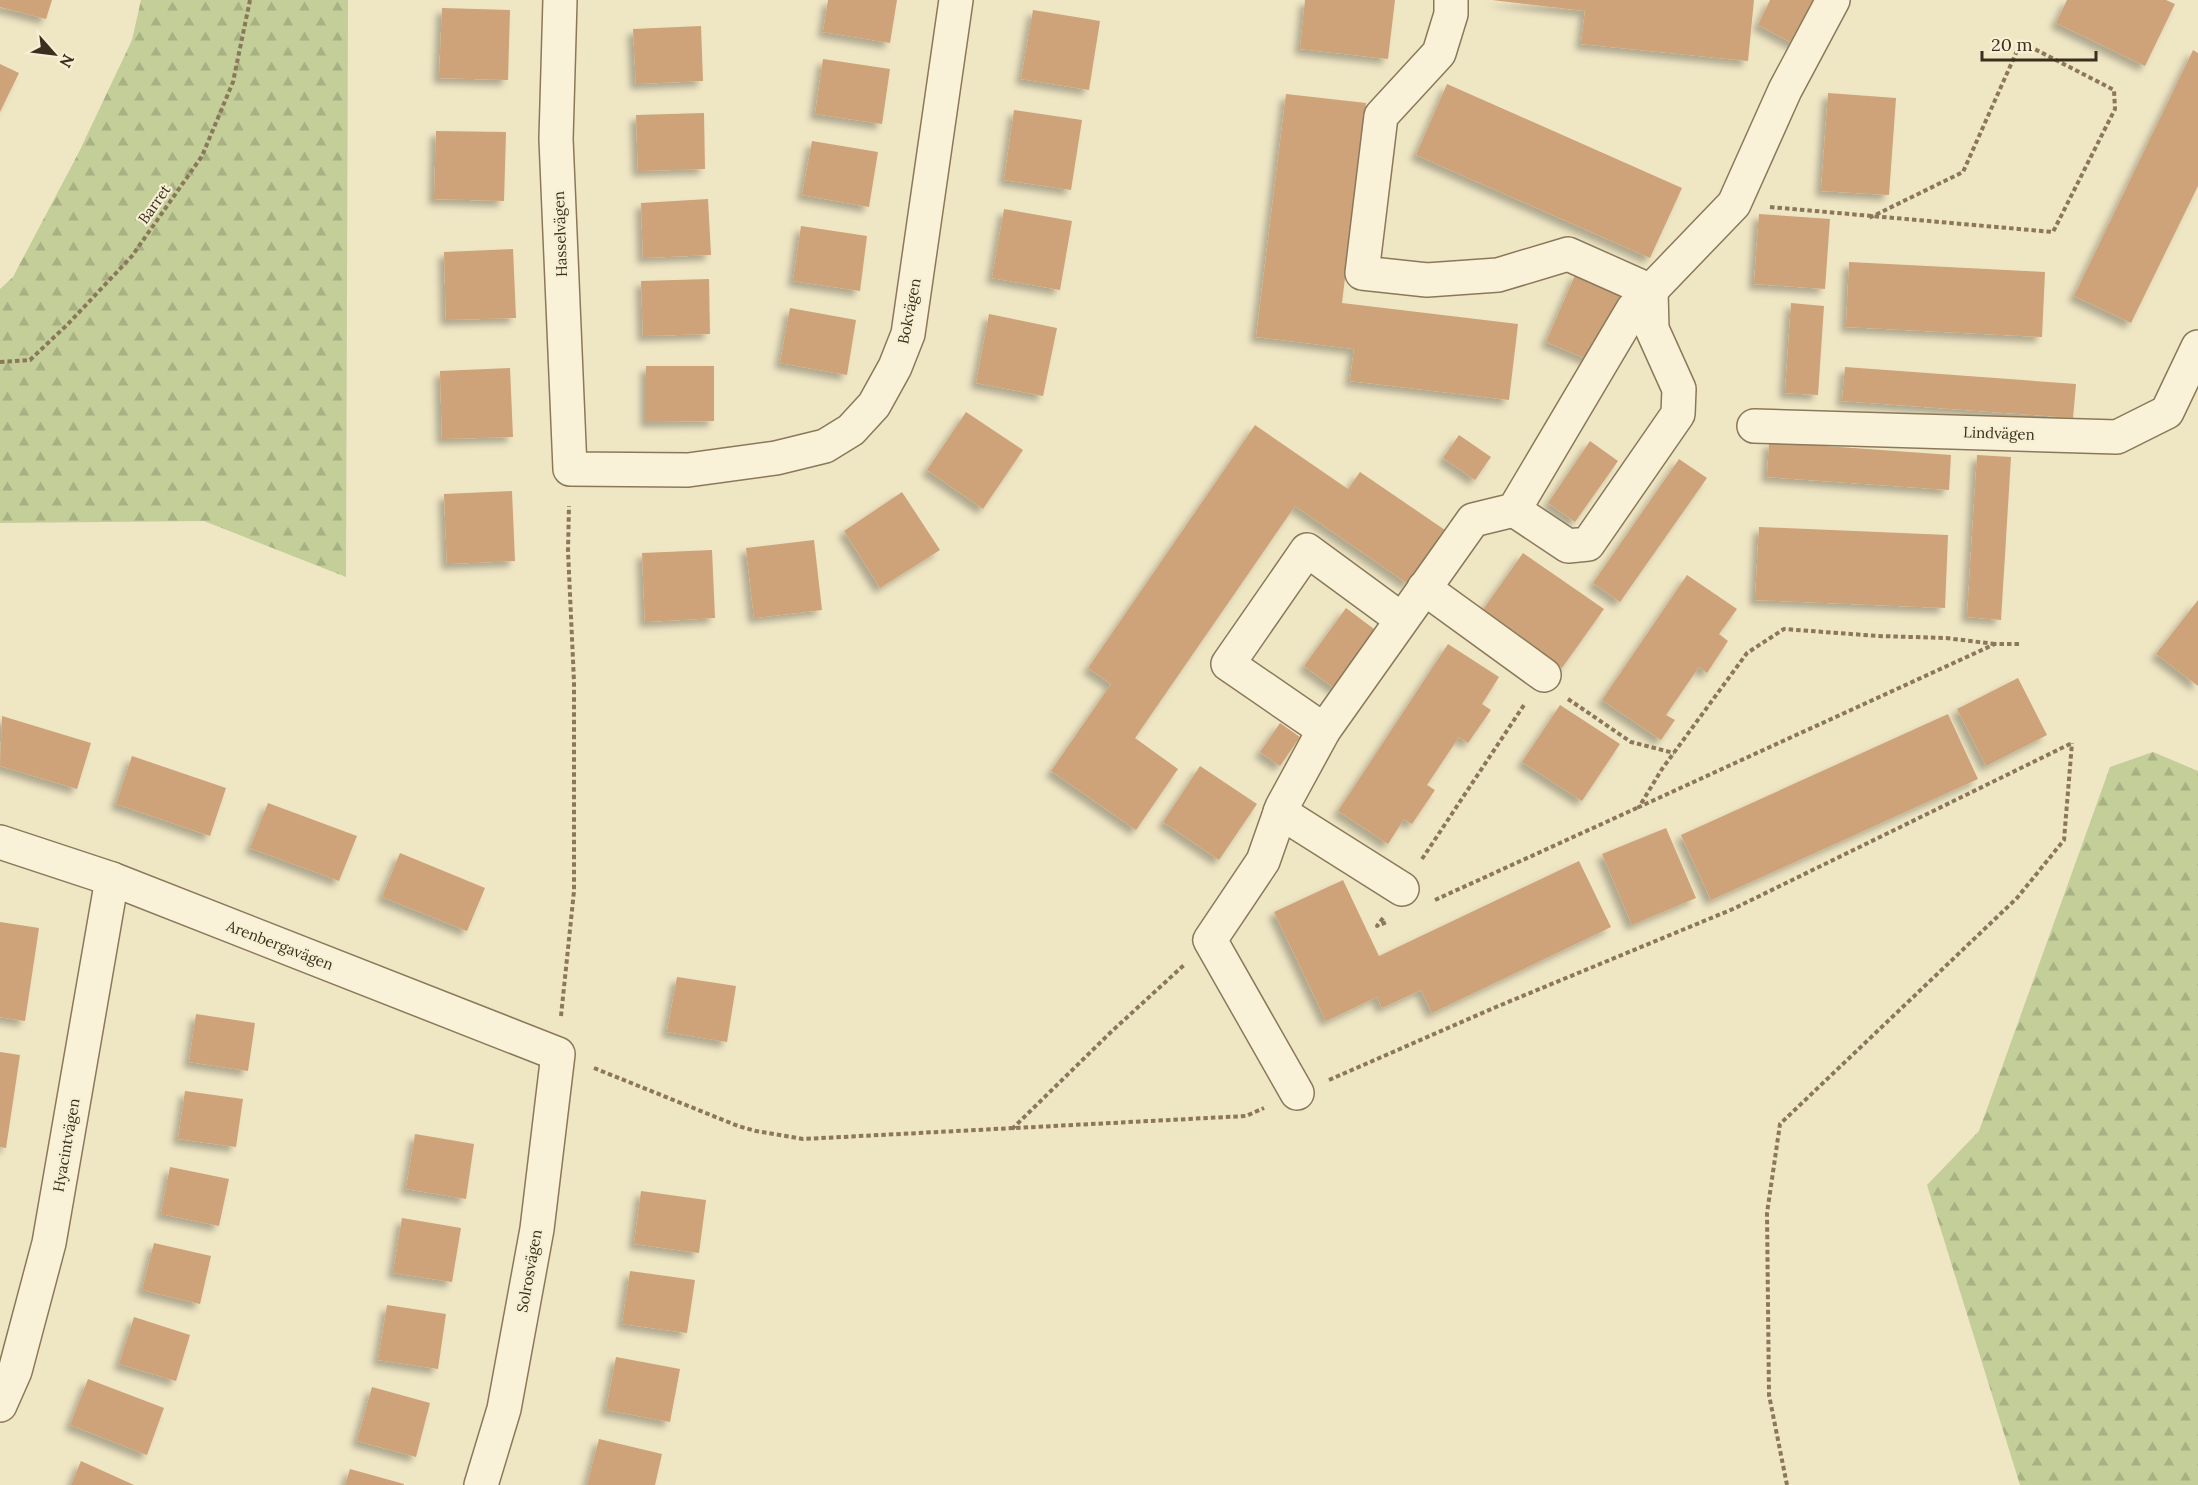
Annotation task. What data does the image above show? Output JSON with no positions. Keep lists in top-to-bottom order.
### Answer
{
  "streets": {
    "street": [
      "Hasselvägen",
      "Bokvägen",
      "Lindvägen",
      "Arenbergavägen",
      "Hyacintvägen",
      "Solrosvägen"
    ],
    "path": ["Barret"]
  },
  "crossings": [
    ["Hasselvägen", "Bokvägen"],
    ["Arenbergavägen", "Hyacintvägen"],
    ["Arenbergavägen", "Solrosvägen"]
  ],
  "scale_bar": "20 m",
  "north": "bottom right"
}
